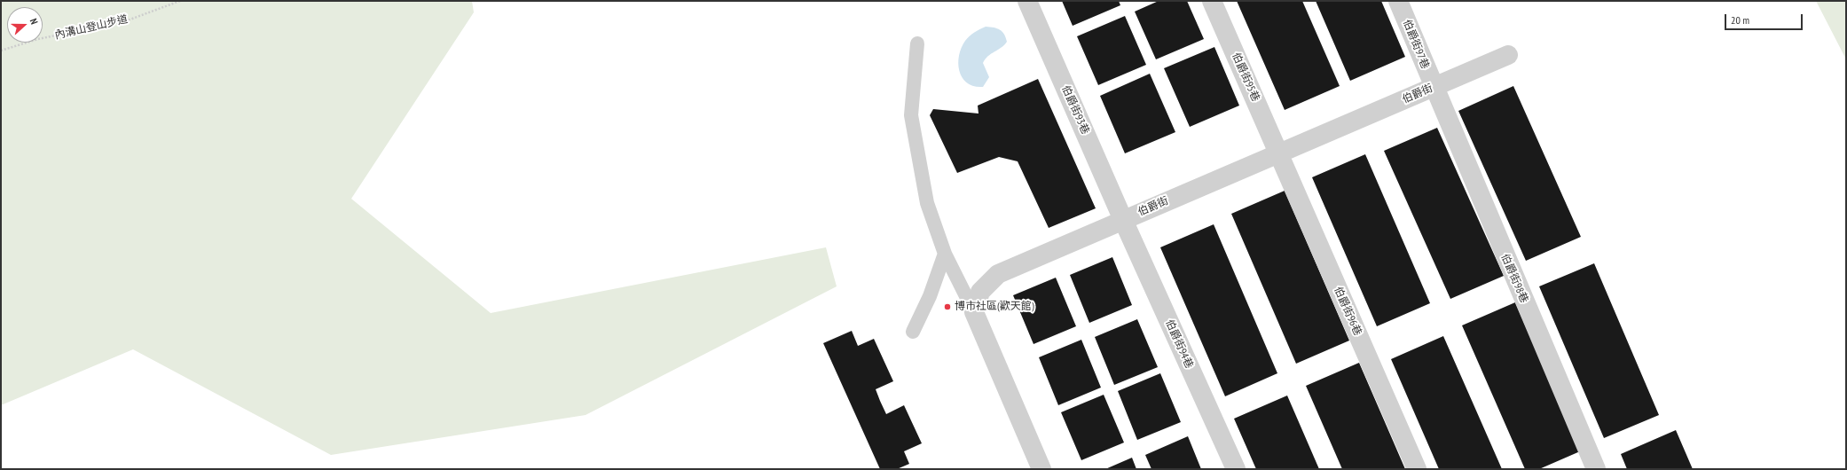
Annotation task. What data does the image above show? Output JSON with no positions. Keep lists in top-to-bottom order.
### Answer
{
  "streets": {
    "street": [
      "伯爵街97巷",
      "伯爵街95巷",
      "伯爵街",
      "伯爵街93巷",
      "伯爵街98巷",
      "伯爵街96巷",
      "伯爵街94巷"
    ],
    "path": ["內溝山登山步道"]
  },
  "crossings": [
    ["伯爵街97巷", "伯爵街"],
    ["伯爵街97巷", "伯爵街98巷"],
    ["伯爵街95巷", "伯爵街"],
    ["伯爵街95巷", "伯爵街96巷"],
    ["伯爵街", "伯爵街93巷"],
    ["伯爵街", "伯爵街98巷"],
    ["伯爵街", "伯爵街96巷"],
    ["伯爵街", "伯爵街94巷"],
    ["伯爵街93巷", "伯爵街94巷"]
  ],
  "places": ["博市社區(歡天館)"],
  "scale_bar": "20 m",
  "north": "right"
}
